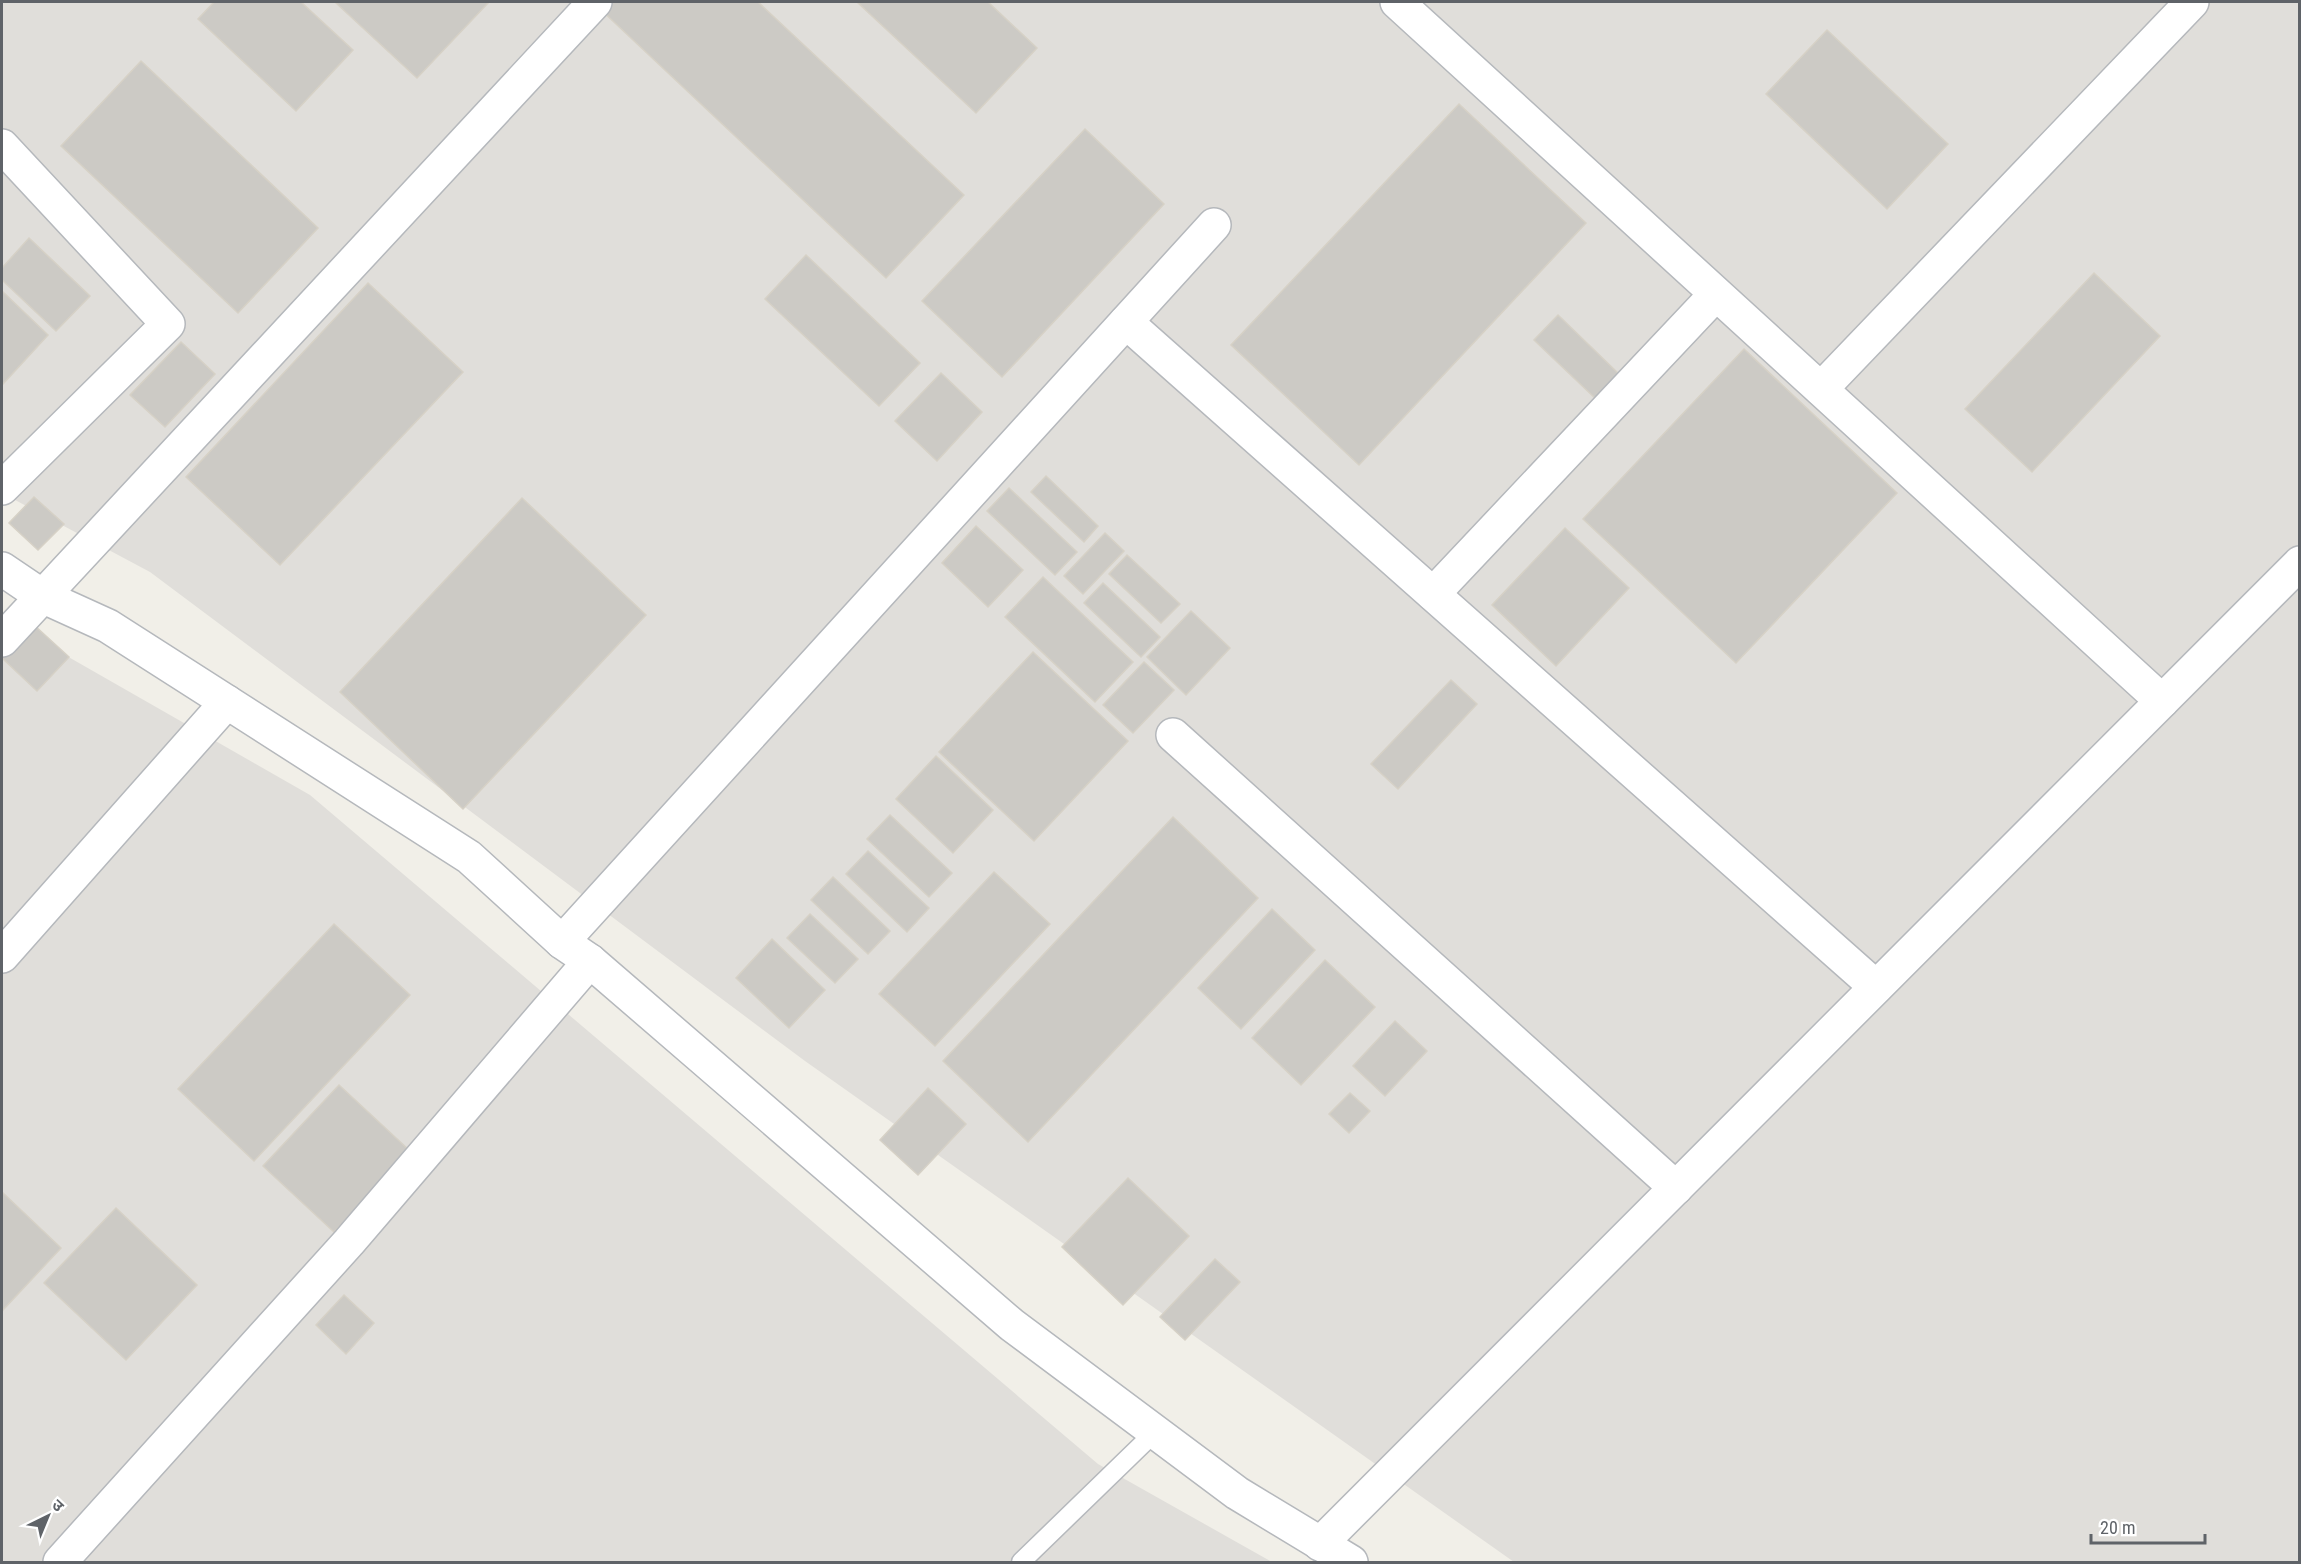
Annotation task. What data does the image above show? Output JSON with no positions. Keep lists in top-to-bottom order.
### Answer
{
  "scale_bar": "20 m",
  "north": "top right"
}
